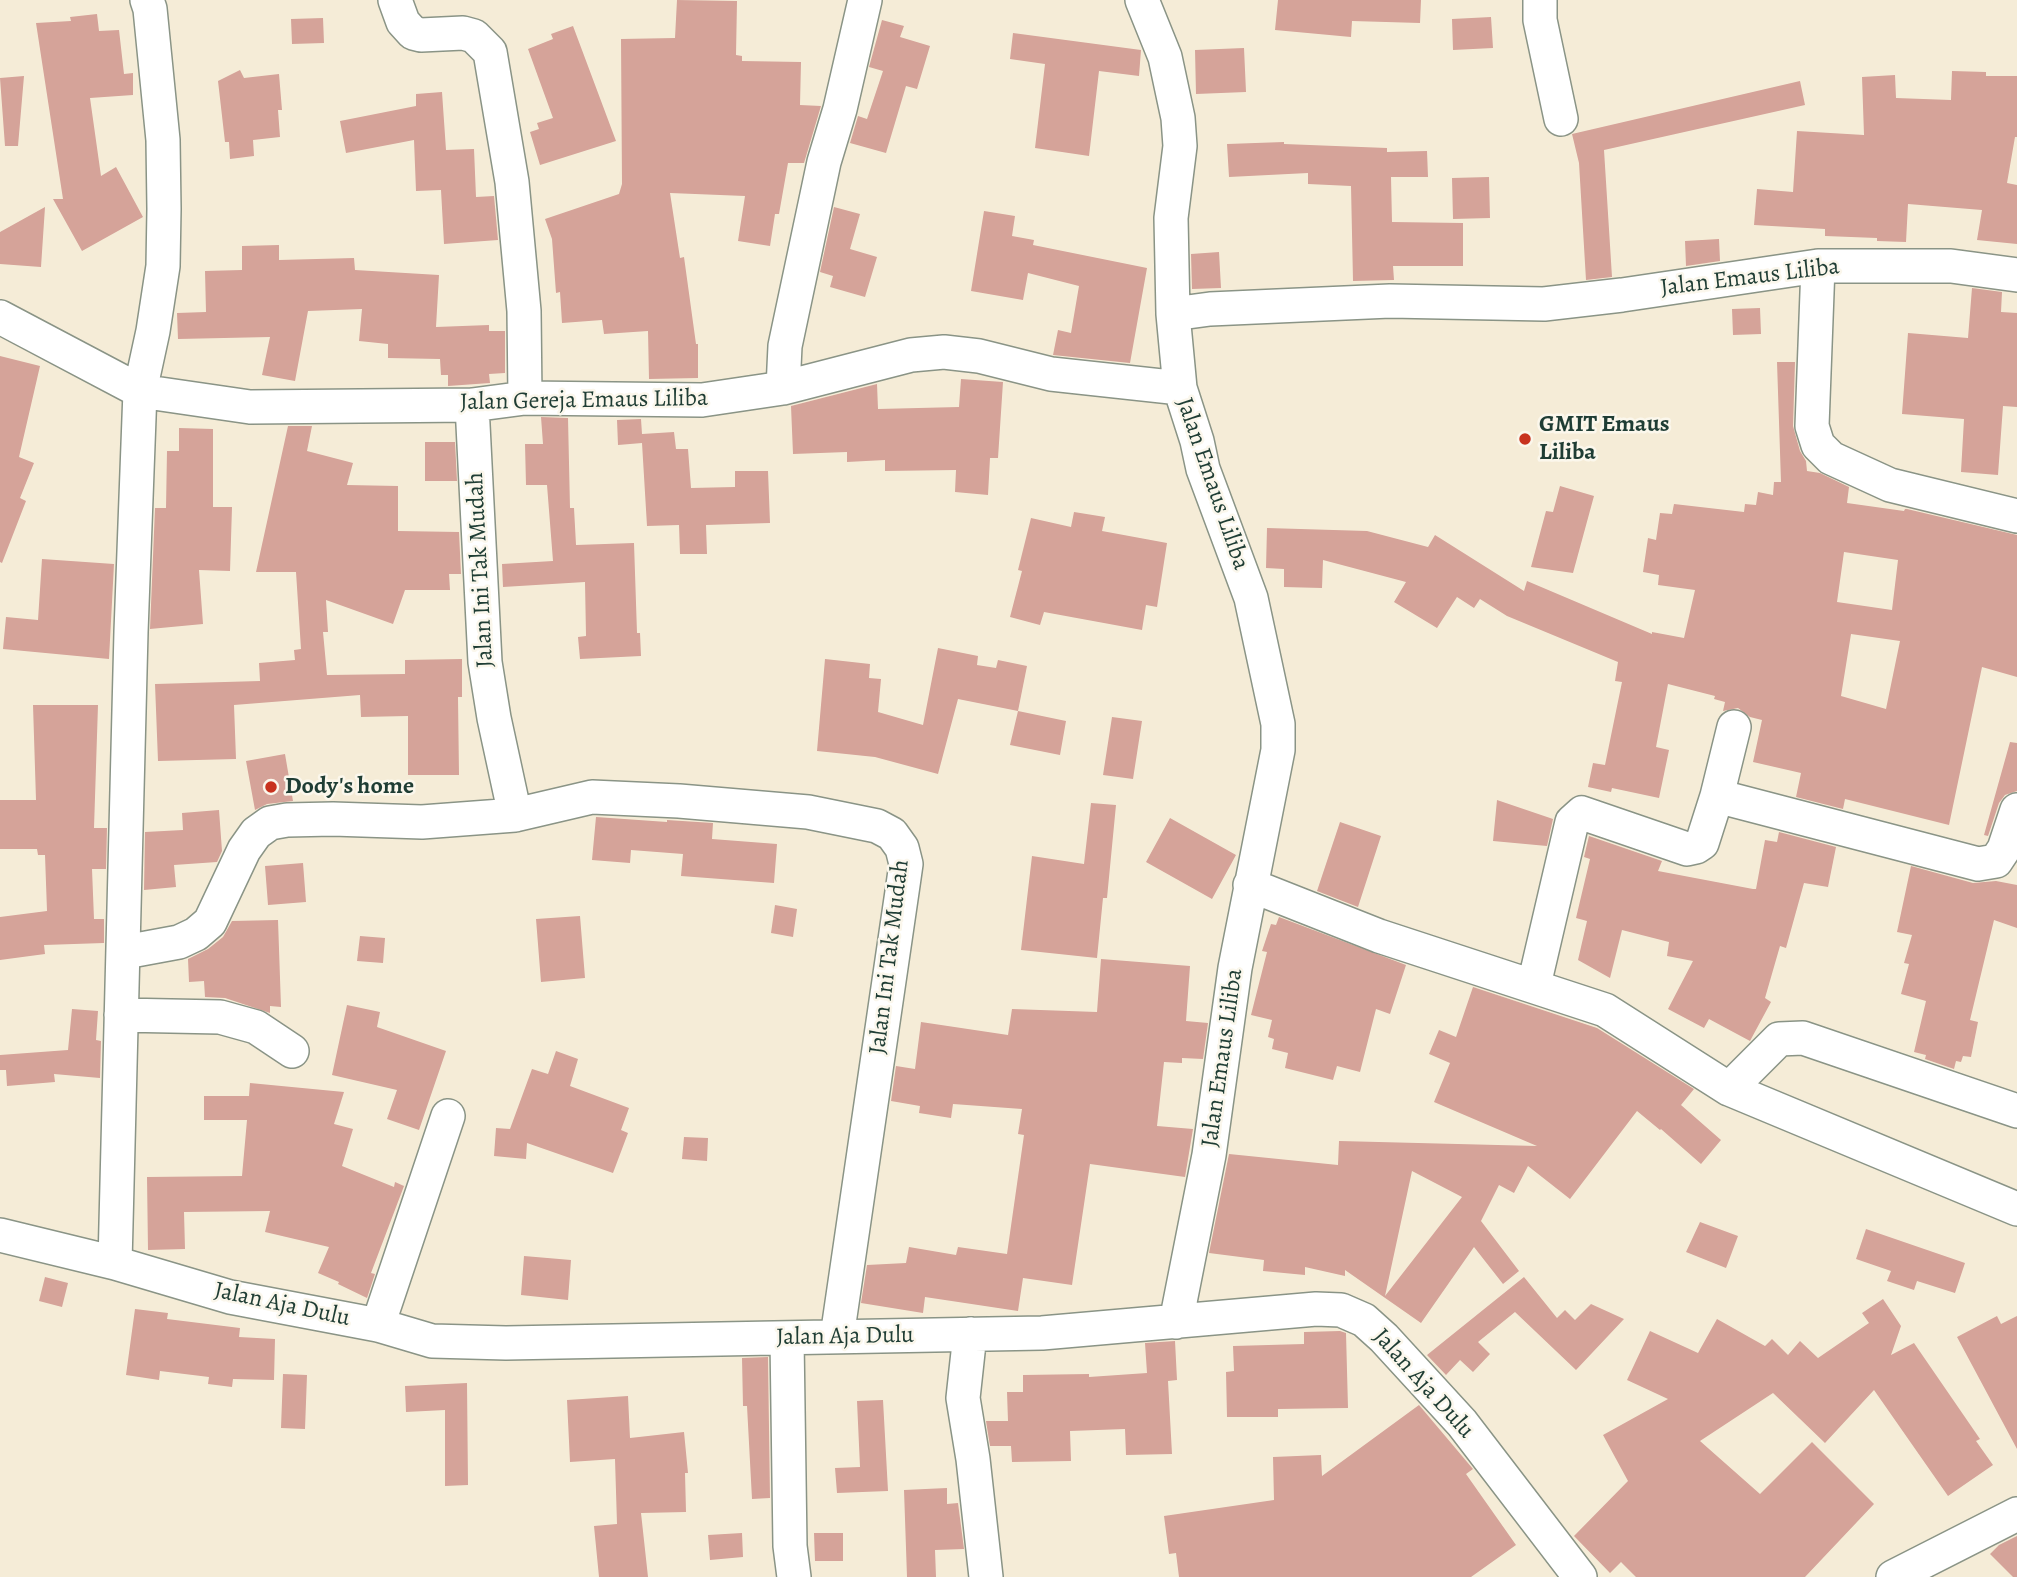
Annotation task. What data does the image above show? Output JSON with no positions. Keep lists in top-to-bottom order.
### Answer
{
  "streets": {
    "street": [
      "Jalan Emaus Liliba",
      "Jalan Gereja Emaus Liliba",
      "Jalan Ini Tak Mudah",
      "Jalan Aja Dulu"
    ]
  },
  "crossings": [
    ["Jalan Emaus Liliba", "Jalan Gereja Emaus Liliba"],
    ["Jalan Emaus Liliba", "Jalan Aja Dulu"],
    ["Jalan Gereja Emaus Liliba", "Jalan Ini Tak Mudah"],
    ["Jalan Ini Tak Mudah", "Jalan Aja Dulu"]
  ],
  "places": ["GMIT Emaus Liliba", "Dody's home"]
}
